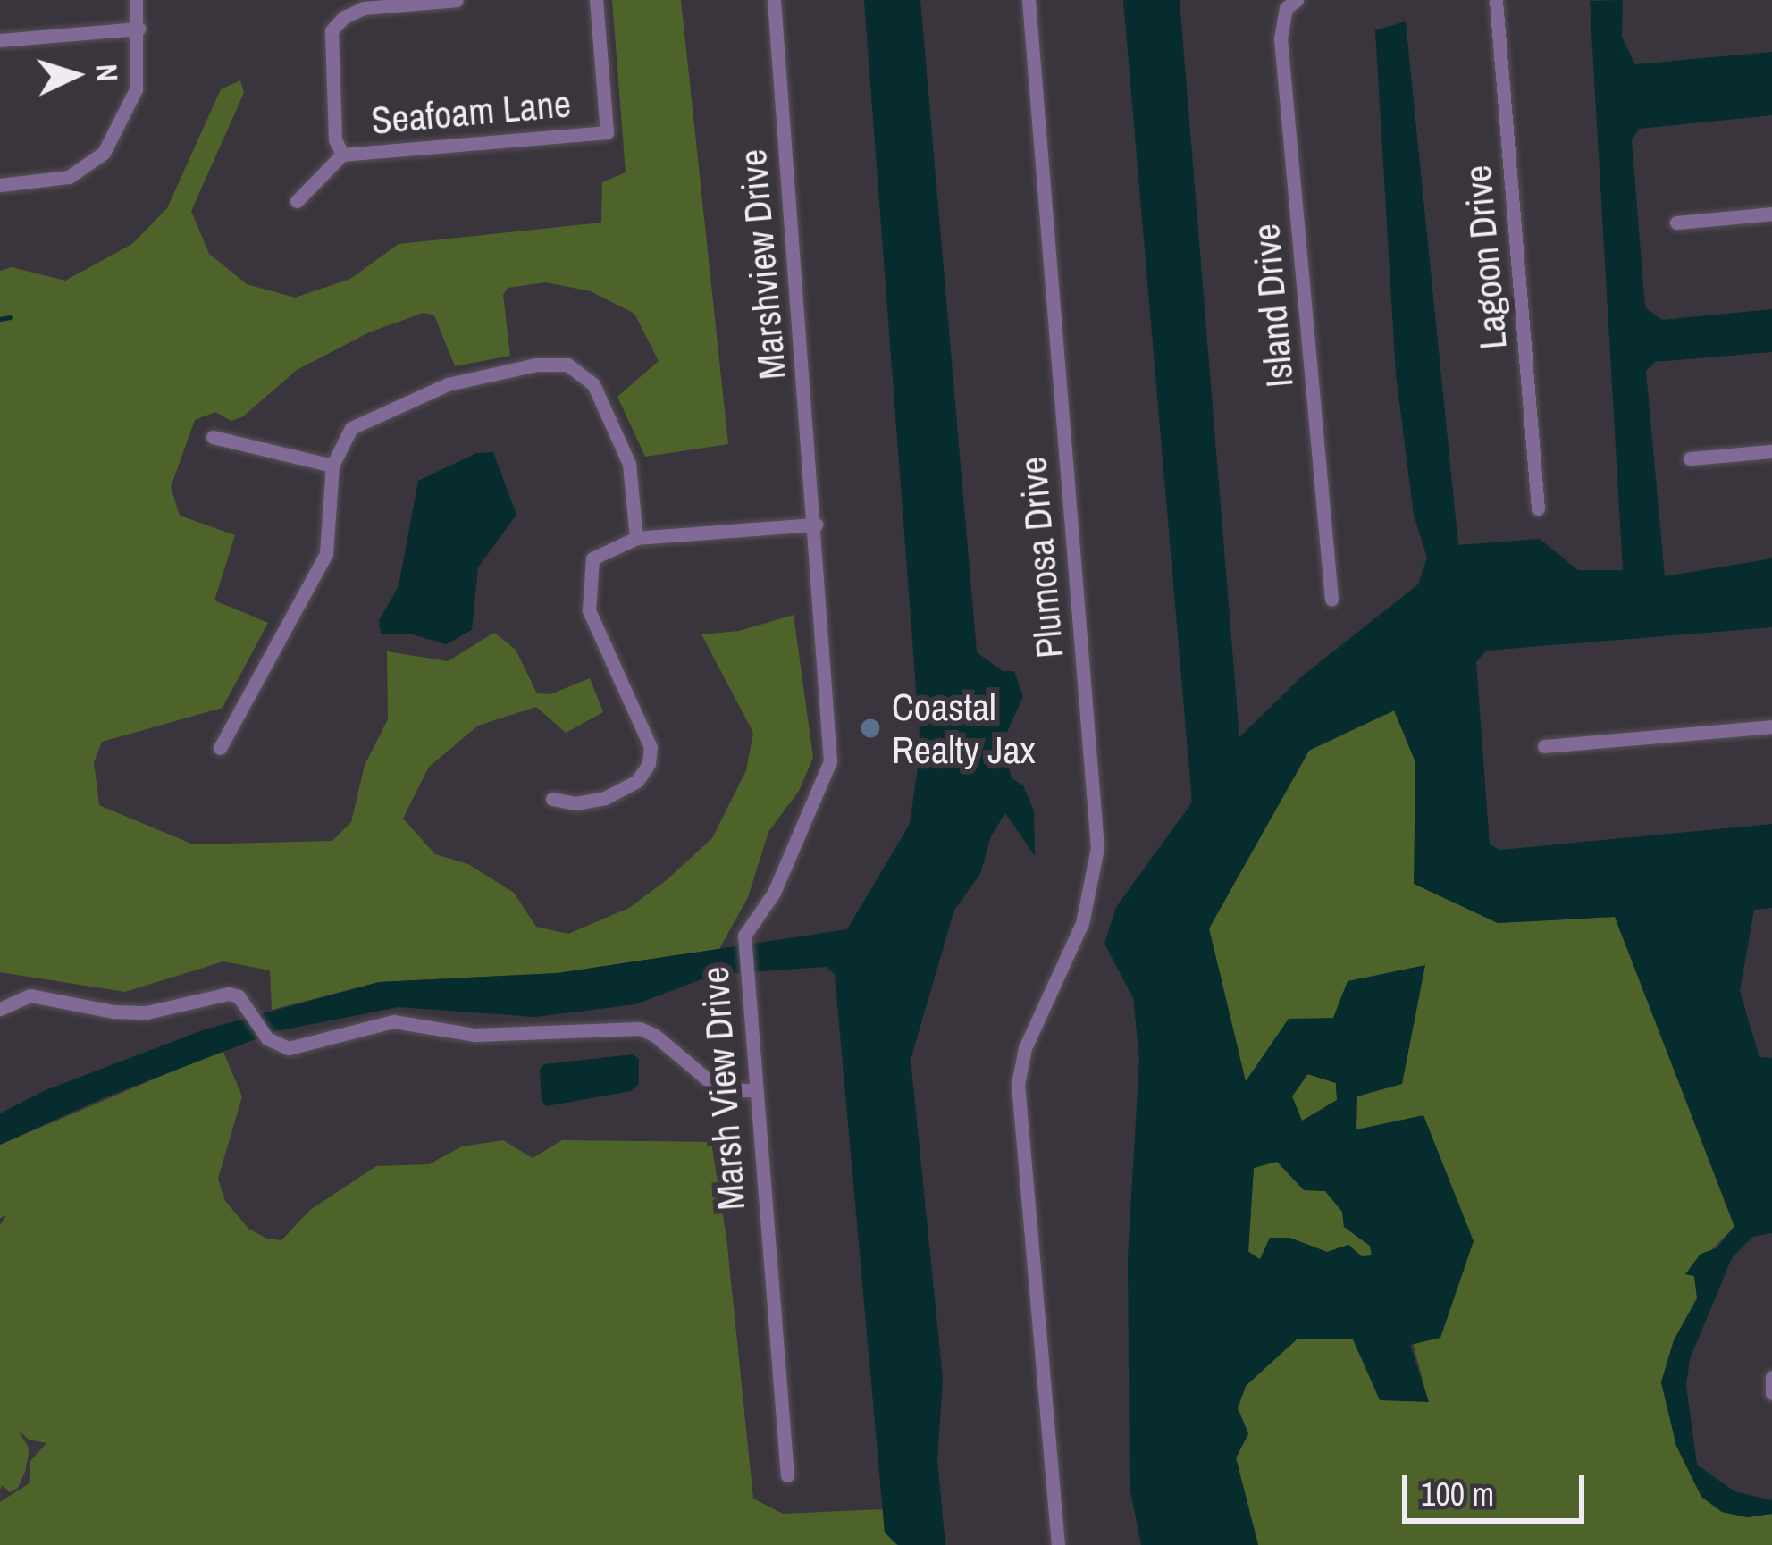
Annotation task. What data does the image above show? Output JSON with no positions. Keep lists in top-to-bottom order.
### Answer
{
  "streets": {
    "street": [
      "Seafoam Lane",
      "Lagoon Drive",
      "Marshview Drive",
      "Island Drive",
      "Plumosa Drive",
      "Marsh View Drive"
    ]
  },
  "crossings": [
    ["Marshview Drive", "Marsh View Drive"]
  ],
  "places": ["Coastal Realty Jax"],
  "scale_bar": "100 m",
  "north": "right"
}
